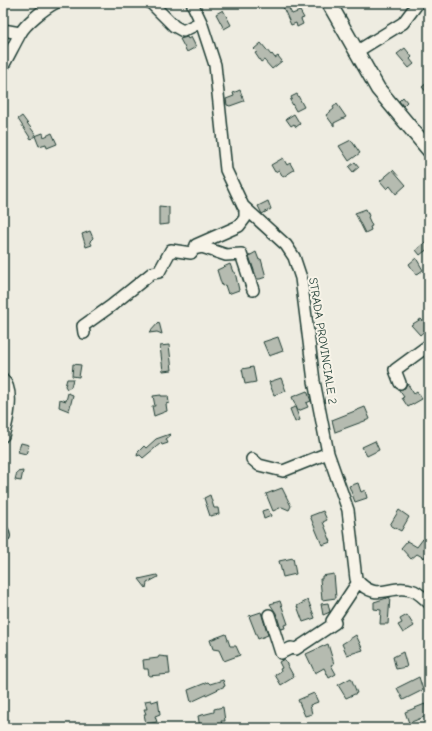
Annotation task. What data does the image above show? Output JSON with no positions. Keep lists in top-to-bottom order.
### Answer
{
  "streets": {
    "street": ["STRADA PROVINCIALE 2"]
  }
}
